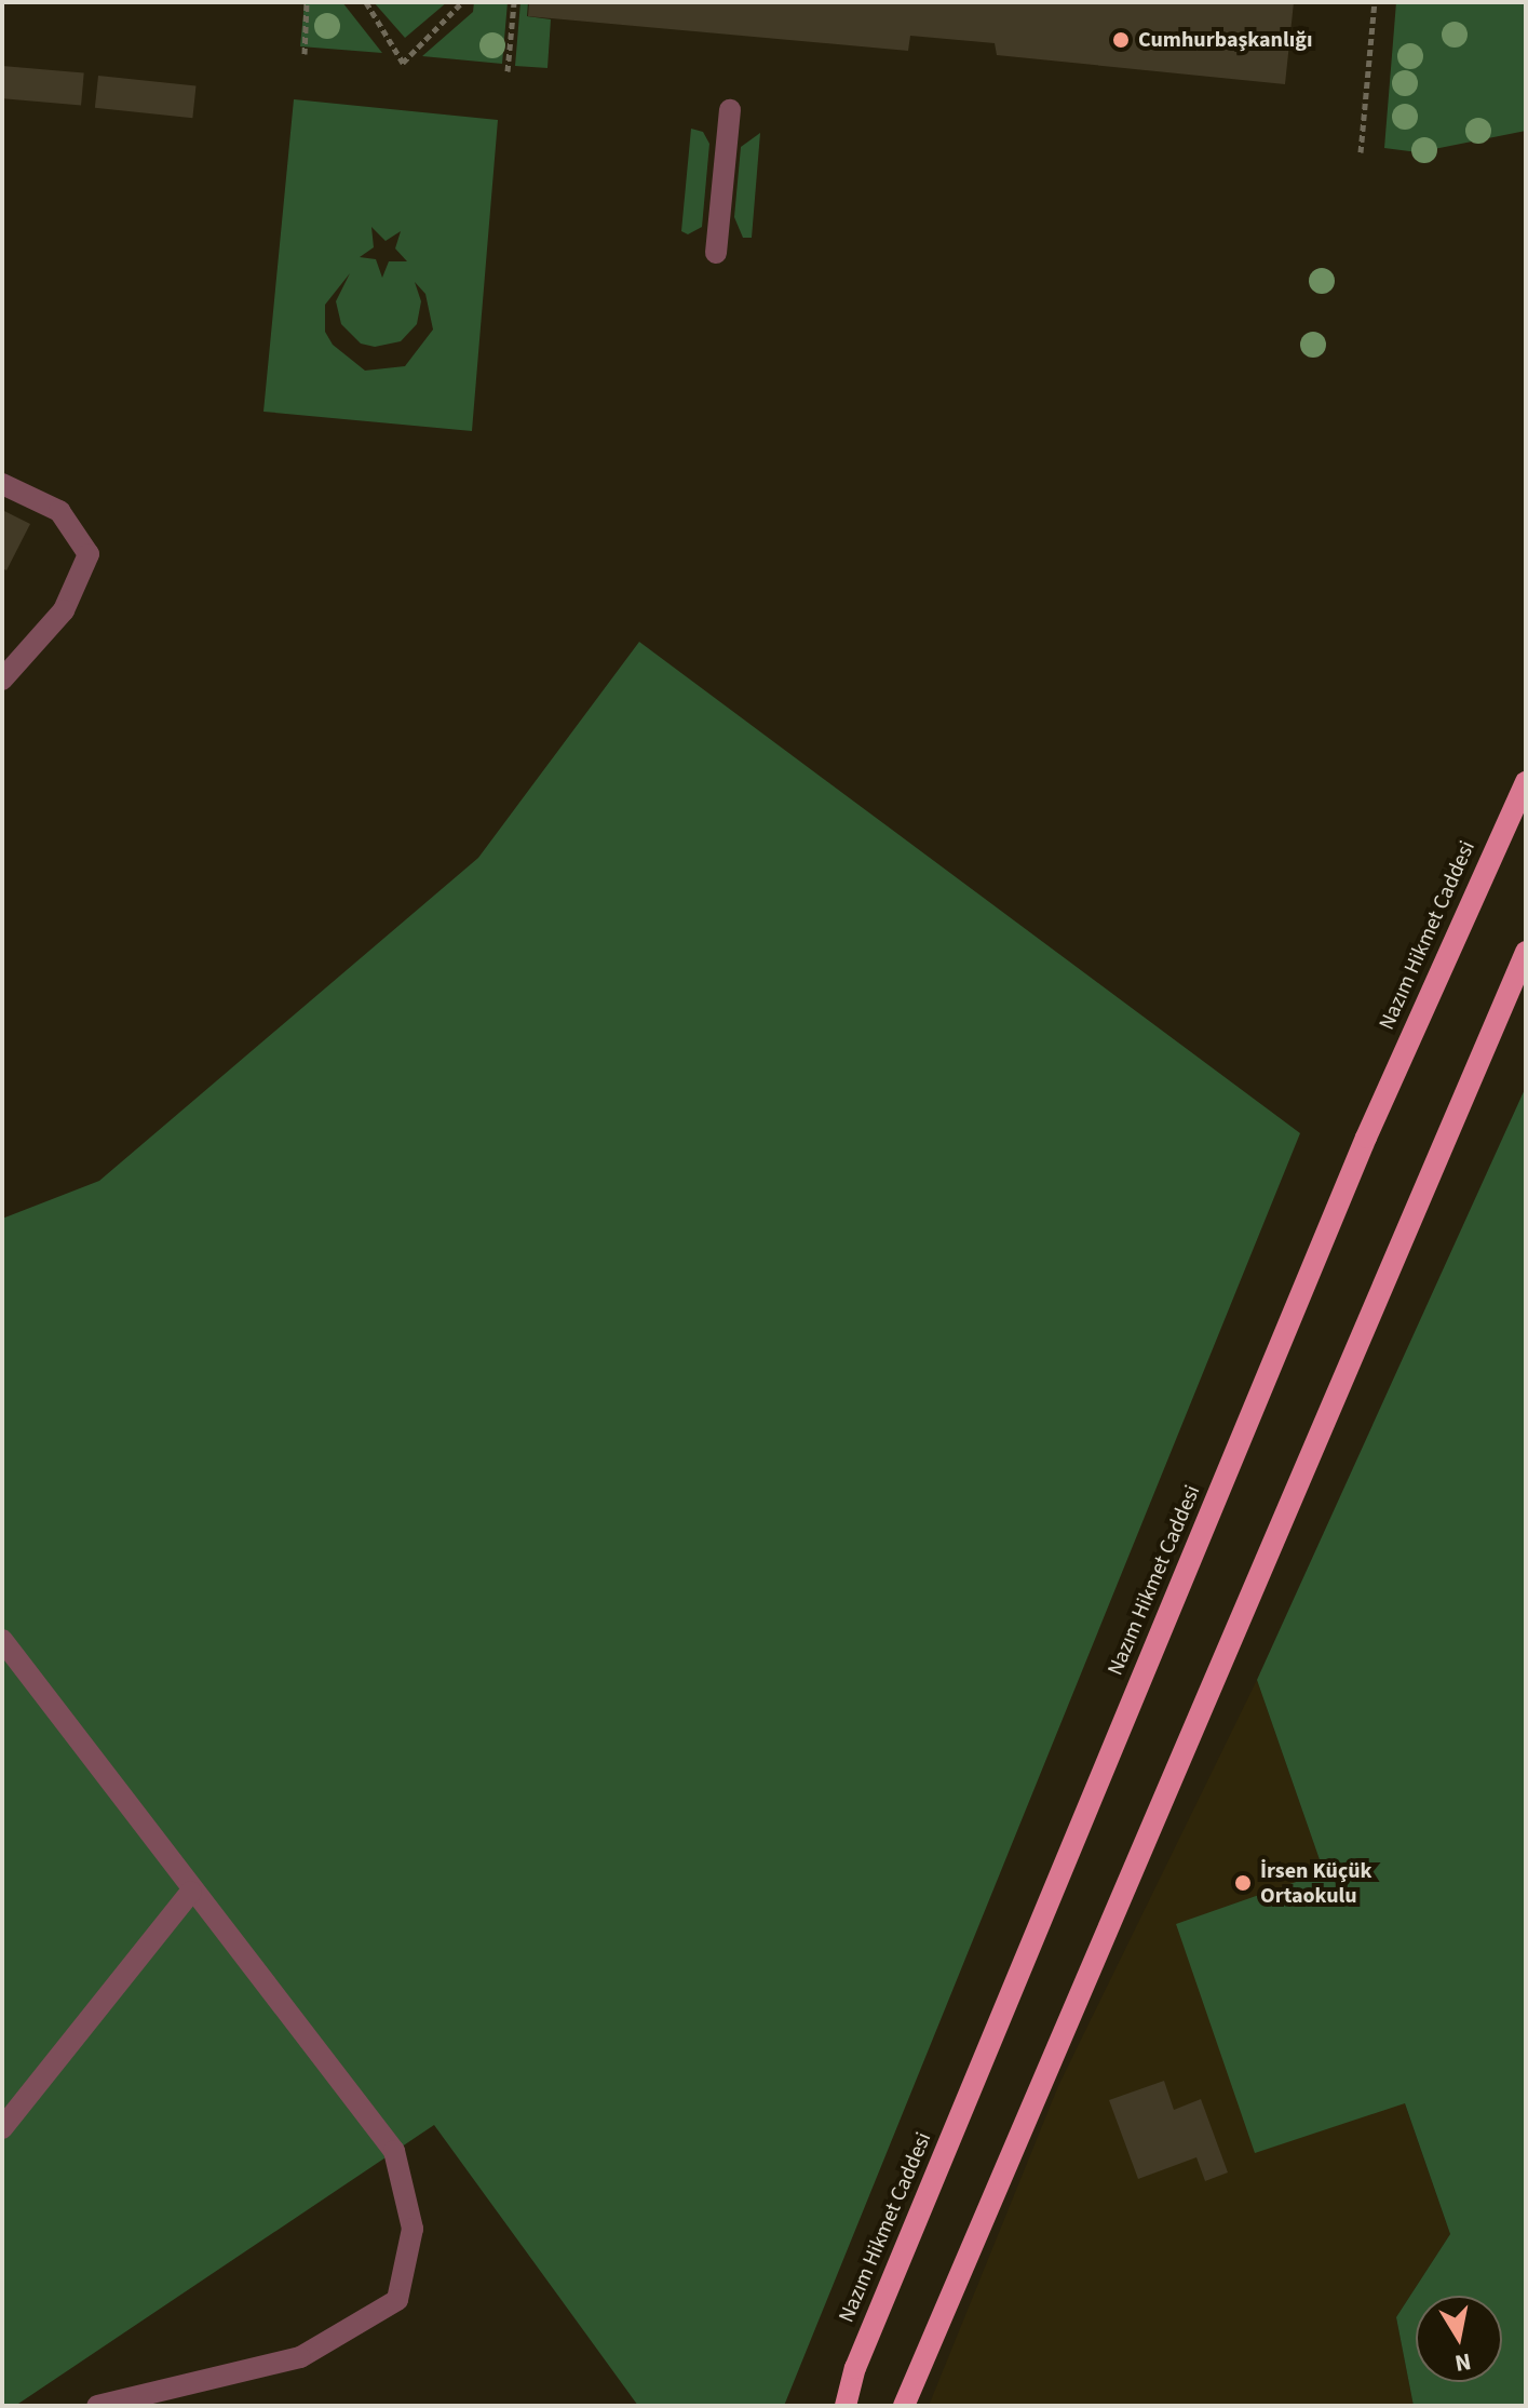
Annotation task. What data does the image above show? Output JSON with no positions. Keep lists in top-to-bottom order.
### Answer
{
  "streets": {
    "main road": ["Nazım Hikmet Caddesi"]
  },
  "places": ["Cumhurbaşkanlığı", "İrsen Küçük Ortaokulu"],
  "north": "bottom"
}
